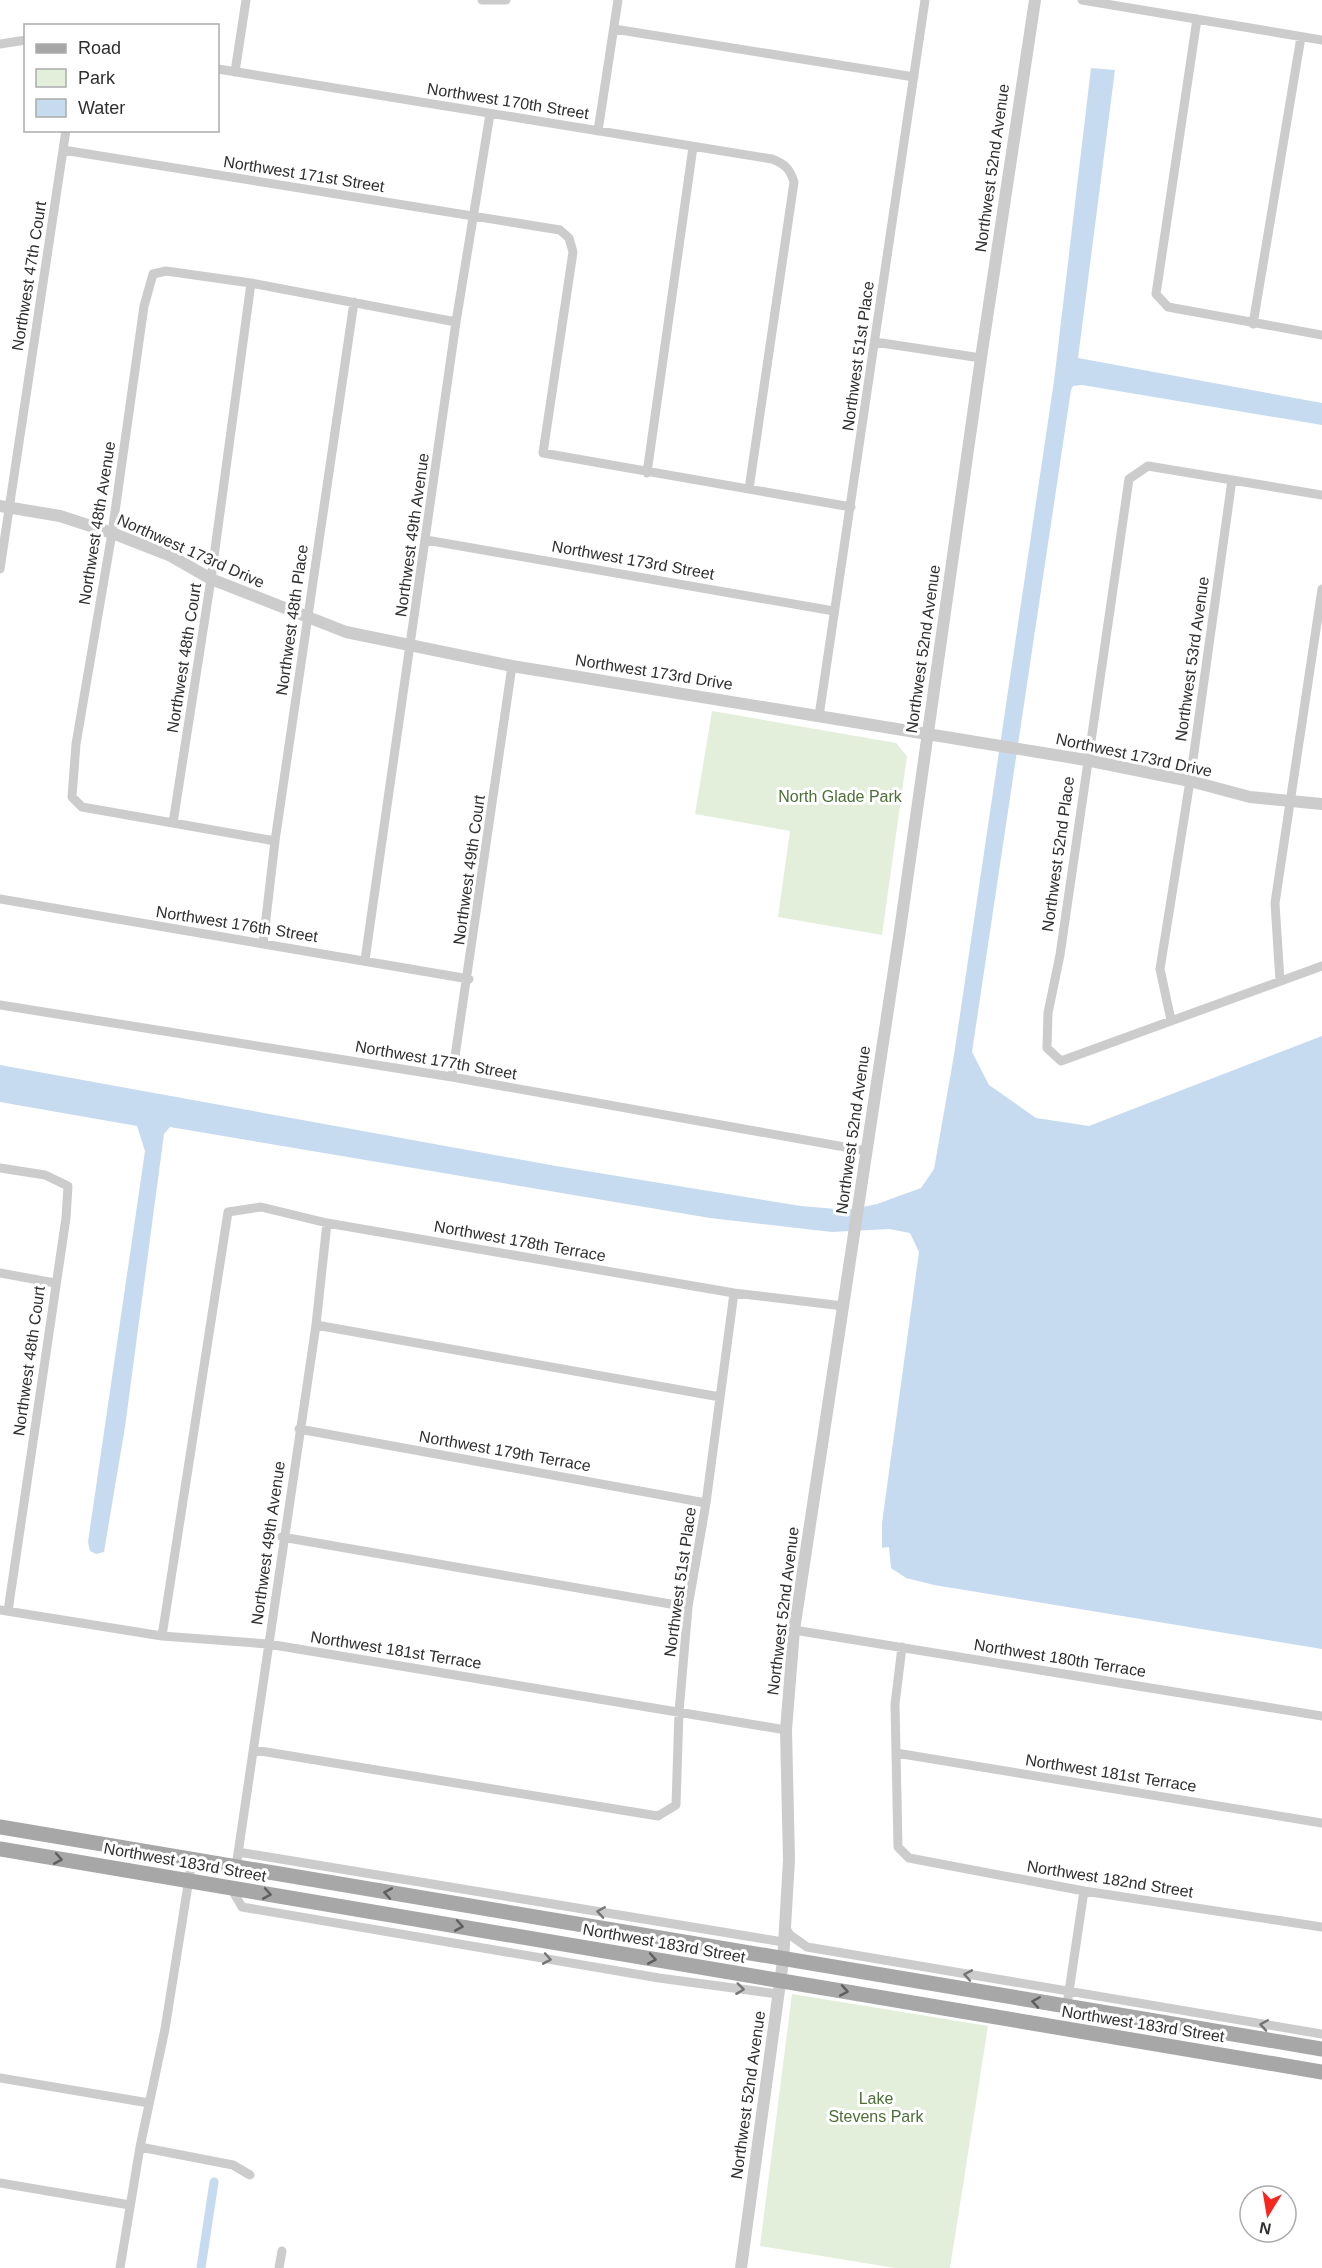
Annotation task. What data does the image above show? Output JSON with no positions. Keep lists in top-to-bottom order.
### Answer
{
  "streets": {
    "main road": ["Northwest 183rd Street"],
    "street": [
      "Northwest 170th Street",
      "Northwest 52nd Avenue",
      "Northwest 171st Street",
      "Northwest 47th Court",
      "Northwest 51st Place",
      "Northwest 48th Avenue",
      "Northwest 49th Avenue",
      "Northwest 173rd Drive",
      "Northwest 173rd Street",
      "Northwest 48th Place",
      "Northwest 48th Court",
      "Northwest 53rd Avenue",
      "Northwest 52nd Place",
      "Northwest 49th Court",
      "Northwest 176th Street",
      "Northwest 177th Street",
      "Northwest 178th Terrace",
      "Northwest 179th Terrace",
      "Northwest 181st Terrace",
      "Northwest 180th Terrace",
      "Northwest 182nd Street"
    ]
  },
  "crossings": [
    ["Northwest 170th Street", "Northwest 49th Avenue"],
    ["Northwest 52nd Avenue", "Northwest 173rd Drive"],
    ["Northwest 52nd Avenue", "Northwest 177th Street"],
    ["Northwest 52nd Avenue", "Northwest 178th Terrace"],
    ["Northwest 52nd Avenue", "Northwest 181st Terrace"],
    ["Northwest 52nd Avenue", "Northwest 180th Terrace"],
    ["Northwest 52nd Avenue", "Northwest 183rd Street"],
    ["Northwest 171st Street", "Northwest 47th Court"],
    ["Northwest 171st Street", "Northwest 49th Avenue"],
    ["Northwest 47th Court", "Northwest 173rd Drive"],
    ["Northwest 51st Place", "Northwest 49th Avenue"],
    ["Northwest 51st Place", "Northwest 173rd Drive"],
    ["Northwest 51st Place", "Northwest 173rd Street"],
    ["Northwest 51st Place", "Northwest 178th Terrace"],
    ["Northwest 51st Place", "Northwest 179th Terrace"],
    ["Northwest 51st Place", "Northwest 181st Terrace"],
    ["Northwest 48th Avenue", "Northwest 173rd Drive"],
    ["Northwest 48th Avenue", "Northwest 48th Place"],
    ["Northwest 48th Avenue", "Northwest 48th Court"],
    ["Northwest 49th Avenue", "Northwest 173rd Drive"],
    ["Northwest 49th Avenue", "Northwest 173rd Street"],
    ["Northwest 49th Avenue", "Northwest 176th Street"],
    ["Northwest 49th Avenue", "Northwest 178th Terrace"],
    ["Northwest 49th Avenue", "Northwest 179th Terrace"],
    ["Northwest 49th Avenue", "Northwest 181st Terrace"],
    ["Northwest 49th Avenue", "Northwest 183rd Street"],
    ["Northwest 173rd Drive", "Northwest 48th Place"],
    ["Northwest 173rd Drive", "Northwest 48th Court"],
    ["Northwest 173rd Drive", "Northwest 53rd Avenue"],
    ["Northwest 173rd Drive", "Northwest 52nd Place"],
    ["Northwest 173rd Drive", "Northwest 49th Court"],
    ["Northwest 48th Place", "Northwest 176th Street"],
    ["Northwest 48th Court", "Northwest 181st Terrace"],
    ["Northwest 53rd Avenue", "Northwest 52nd Place"],
    ["Northwest 49th Court", "Northwest 176th Street"],
    ["Northwest 49th Court", "Northwest 177th Street"],
    ["Northwest 178th Terrace", "Northwest 181st Terrace"],
    ["Northwest 181st Terrace", "Northwest 182nd Street"]
  ],
  "parks": ["North Glade Park", "Lake Stevens Park"],
  "legend": ["Road", "Park", "Water"],
  "north": "bottom"
}
